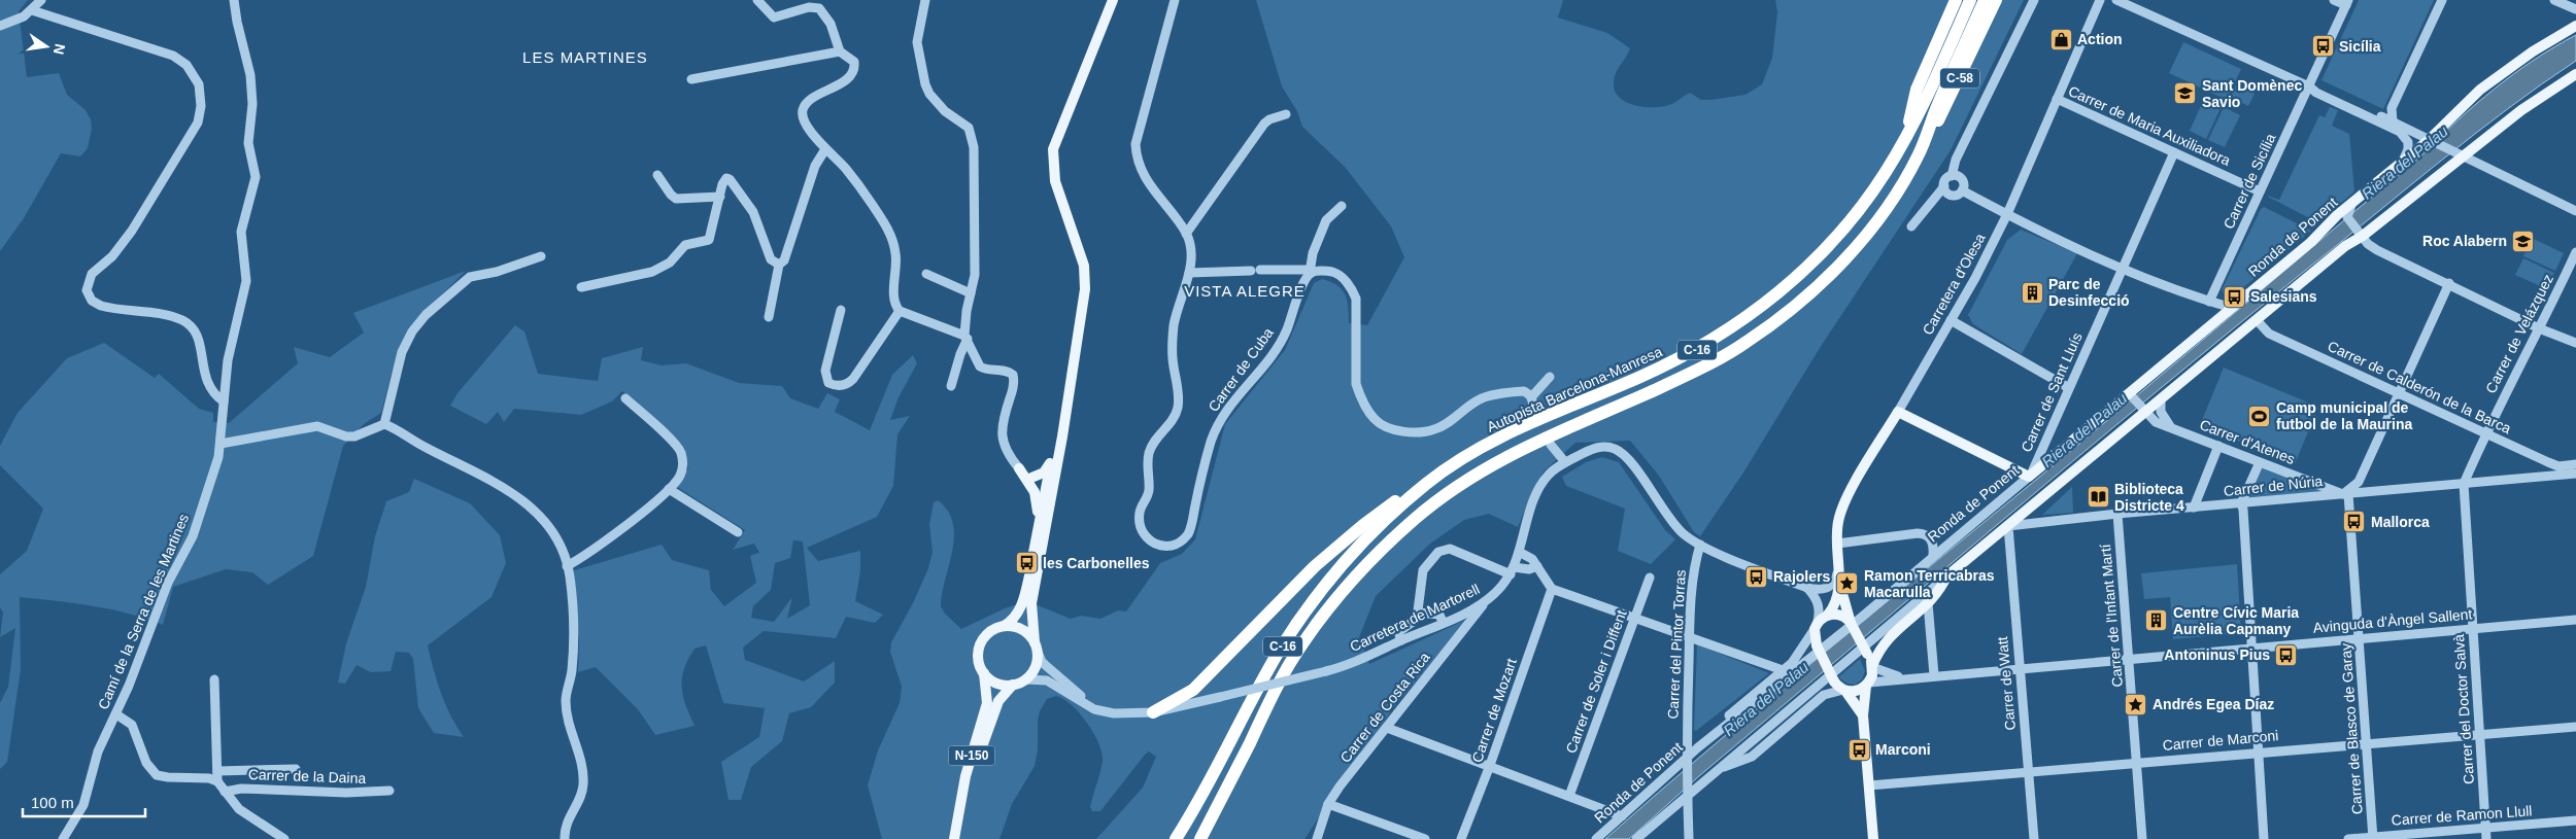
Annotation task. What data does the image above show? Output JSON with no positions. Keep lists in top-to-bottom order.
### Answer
{
  "streets": {
    "highway": ["C-58", "C-16", "Autopista Barcelona-Manresa"],
    "main road": ["Ronda de Ponent", "Carretera d'Olesa", "N-150"],
    "street": [
      "Carrer de Maria Auxiliadora",
      "Carrer de Sicília",
      "Carrer de Velázquez",
      "Carrer de Cuba",
      "Carrer de Calderón de la Barca",
      "Carrer de Sant Lluís",
      "Carrer d'Atenes",
      "Carrer de Núria",
      "Camí de la Serra de les Martines",
      "Carrer de l'Infant Martí",
      "Carretera de Martorell",
      "Avinguda d'Àngel Sallent",
      "Carrer del Pintor Torras",
      "Carrer de Soler i Diffent",
      "Carrer de Watt",
      "Carrer de Costa Rica",
      "Carrer del Doctor Salvà",
      "Carrer de Mozart",
      "Carrer de Blasco de Garay",
      "Carrer de Marconi",
      "Carrer de la Daina",
      "Carrer de Ramon Llull"
    ]
  },
  "crossings": [
    ["C-58", "C-16"],
    ["C-58", "Autopista Barcelona-Manresa"],
    ["Carrer de Maria Auxiliadora", "Carrer de Sicília"],
    ["Carrer de Maria Auxiliadora", "Carretera d'Olesa"],
    ["Carrer de Maria Auxiliadora", "Carrer de Sant Lluís"],
    ["Ronda de Ponent", "Carrer de Sant Lluís"],
    ["Ronda de Ponent", "Carrer d'Atenes"],
    ["Ronda de Ponent", "Carrer del Pintor Torras"],
    ["Carrer de Velázquez", "Carrer de Calderón de la Barca"],
    ["Carrer de Velázquez", "Carrer de Núria"],
    ["Carrer de Velázquez", "Carrer del Doctor Salvà"],
    ["Carrer d'Atenes", "Carrer de Núria"],
    ["Carrer d'Atenes", "Carrer de Blasco de Garay"],
    ["Carrer de Núria", "Carrer de l'Infant Martí"],
    ["Carrer de Núria", "Carrer de Watt"],
    ["Carrer de Núria", "Carrer del Doctor Salvà"],
    ["Carrer de Núria", "Carrer de Blasco de Garay"],
    ["Carrer de l'Infant Martí", "Avinguda d'Àngel Sallent"],
    ["Carrer de l'Infant Martí", "Carrer de Marconi"],
    ["Carretera de Martorell", "Carrer del Pintor Torras"],
    ["Carretera de Martorell", "Carrer de Costa Rica"],
    ["Carretera de Martorell", "N-150"],
    ["Avinguda d'Àngel Sallent", "Carrer de Watt"],
    ["Avinguda d'Àngel Sallent", "Carrer del Doctor Salvà"],
    ["Avinguda d'Àngel Sallent", "Carrer de Blasco de Garay"],
    ["Carrer de Watt", "Carrer de Marconi"],
    ["Carrer del Doctor Salvà", "Carrer de Marconi"],
    ["Carrer del Doctor Salvà", "Carrer de Ramon Llull"],
    ["Carrer de Blasco de Garay", "Carrer de Marconi"],
    ["Carrer de Blasco de Garay", "Carrer de Ramon Llull"]
  ],
  "districts": ["LES MARTINES", "VISTA ALEGRE"],
  "water": ["Riera del Palau"],
  "places": {
    "shop": ["Action"],
    "bus stop": [
      "Sicília",
      "Salesians",
      "Mallorca",
      "les Carbonelles",
      "Rajolers",
      "Antoninus Pius",
      "Marconi"
    ],
    "school or university": ["Sant Domènec Savio", "Roc Alabern"],
    "building": ["Parc de Desinfecció", "Centre Cívic Maria Aurèlia Capmany"],
    "sports": ["Camp municipal de futbol de la Maurina"],
    "library": ["Biblioteca Districte 4"],
    "place": ["Ramon Terricabras Macarulla", "Andrés Egea Díaz"]
  },
  "scale_bar": "100 m",
  "north": "right"
}
